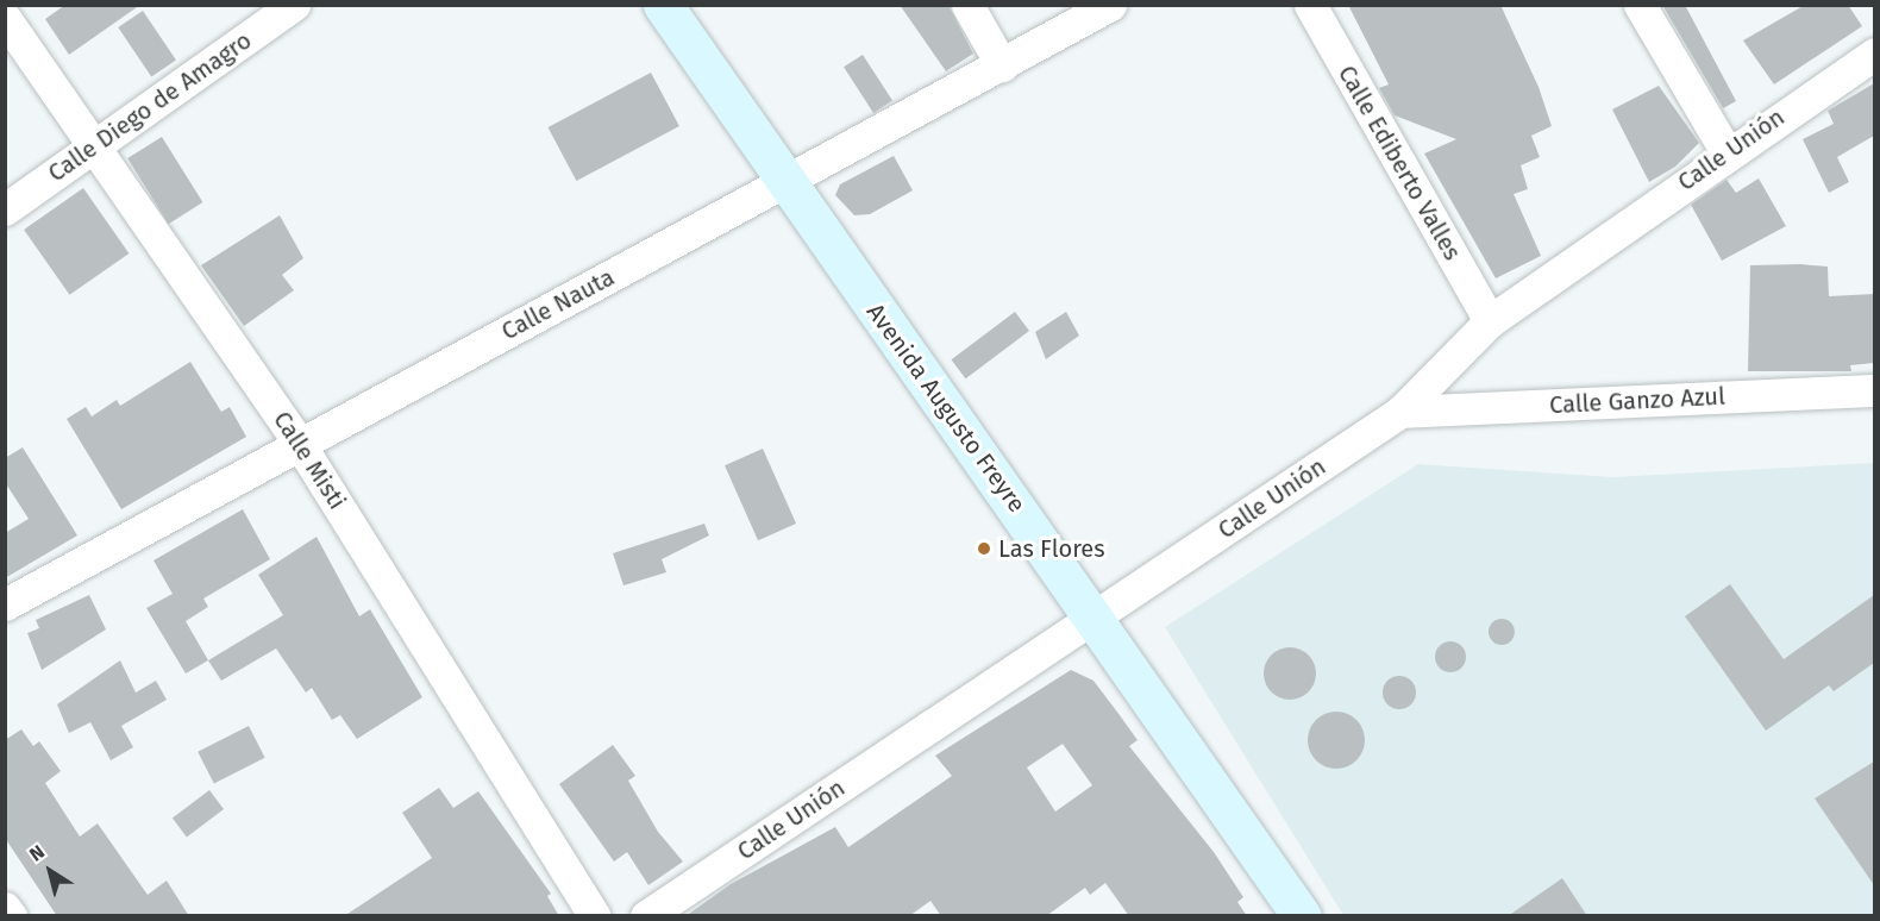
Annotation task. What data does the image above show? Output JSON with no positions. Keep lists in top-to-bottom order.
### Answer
{
  "streets": {
    "main road": ["Avenida Augusto Freyre"],
    "street": [
      "Calle Diego de Amagro",
      "Calle Unión",
      "Calle Ediberto Valles",
      "Calle Nauta",
      "Calle Ganzo Azul",
      "Calle Misti"
    ]
  },
  "crossings": [
    ["Calle Diego de Amagro", "Calle Misti"],
    ["Calle Unión", "Calle Ediberto Valles"],
    ["Calle Unión", "Calle Ganzo Azul"],
    ["Calle Unión", "Avenida Augusto Freyre"],
    ["Calle Nauta", "Avenida Augusto Freyre"],
    ["Calle Nauta", "Calle Misti"]
  ],
  "places": ["Las Flores"],
  "north": "top left"
}
